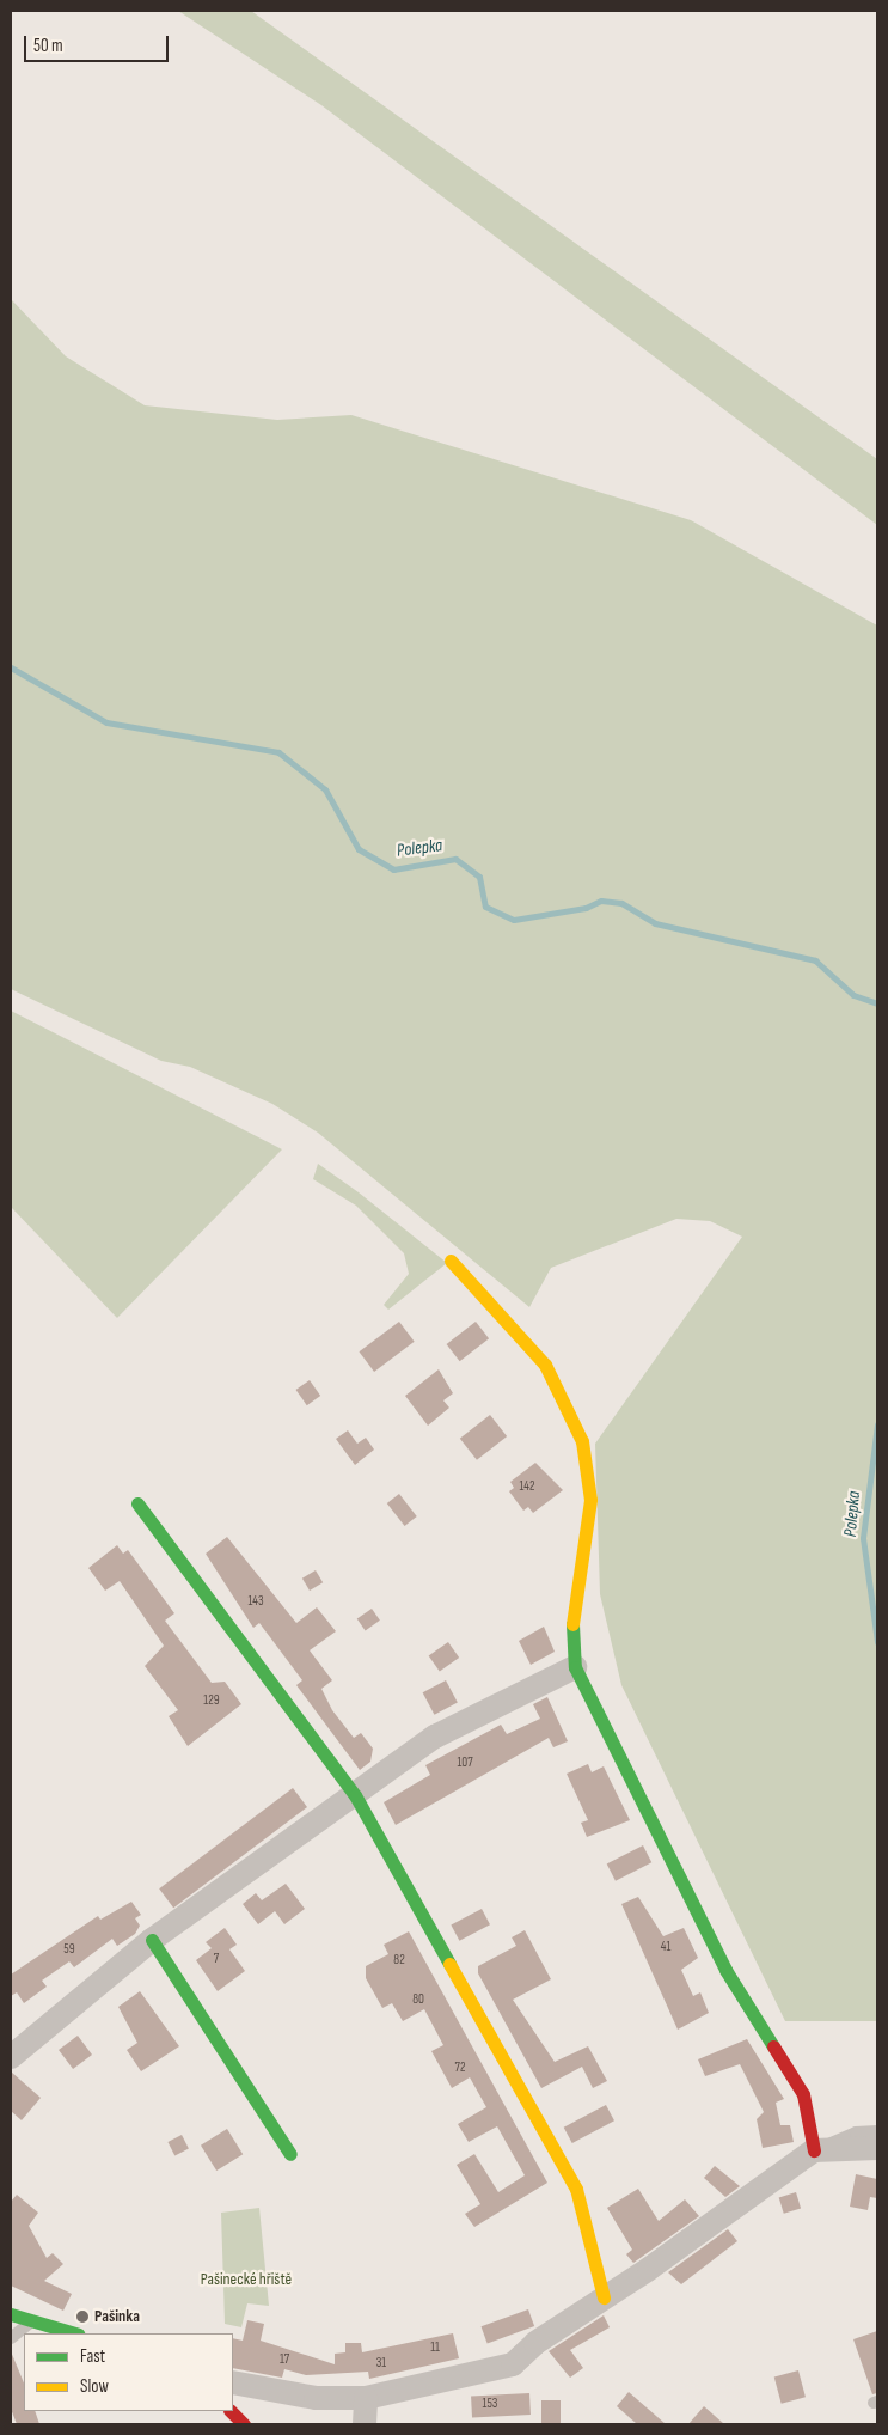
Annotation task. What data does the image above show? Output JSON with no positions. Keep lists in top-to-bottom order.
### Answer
{
  "water": ["Polepka"],
  "parks": ["Pašinecké hřiště"],
  "places": ["Pašinka"],
  "house_numbers": [
    "142",
    "143",
    "129",
    "107",
    "41",
    "59",
    "7",
    "82",
    "80",
    "72",
    "11",
    "17",
    "31",
    "153"
  ],
  "legend": ["Fast", "Slow"],
  "scale_bar": "50 m"
}
